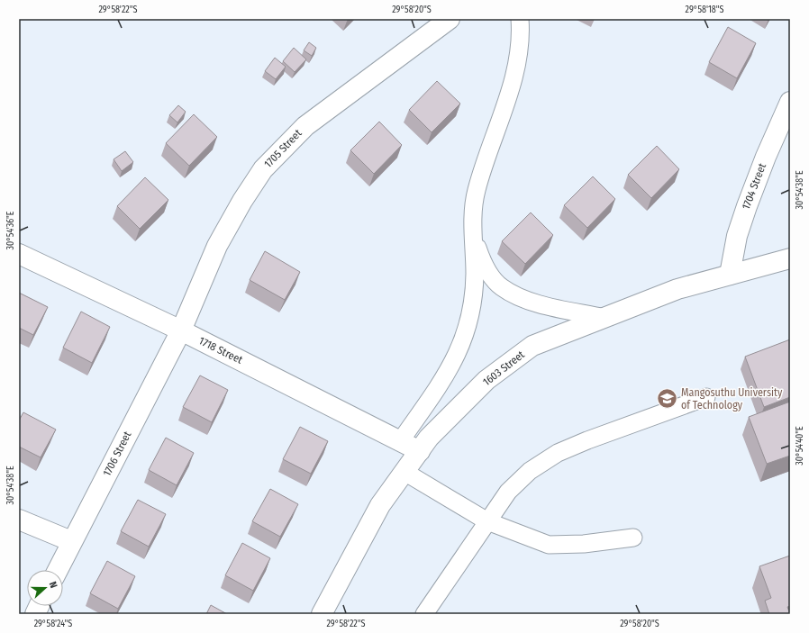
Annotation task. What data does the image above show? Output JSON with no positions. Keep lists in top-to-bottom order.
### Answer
{
  "streets": {
    "street": [
      "1705 Street",
      "1704 Street",
      "1718 Street",
      "1603 Street",
      "1706 Street"
    ]
  },
  "crossings": [
    ["1705 Street", "1718 Street"],
    ["1705 Street", "1706 Street"],
    ["1704 Street", "1603 Street"],
    ["1718 Street", "1603 Street"],
    ["1718 Street", "1706 Street"]
  ],
  "places": {
    "school or university": ["Mangosuthu University of Technology"]
  },
  "north": "right",
  "coordinates": [
    "29°58'22\"S",
    "29°58'20\"S",
    "29°58'18\"S",
    "30°54'38\"E",
    "30°54'36\"E",
    "30°54'40\"E",
    "29°58'24\"S"
  ]
}
